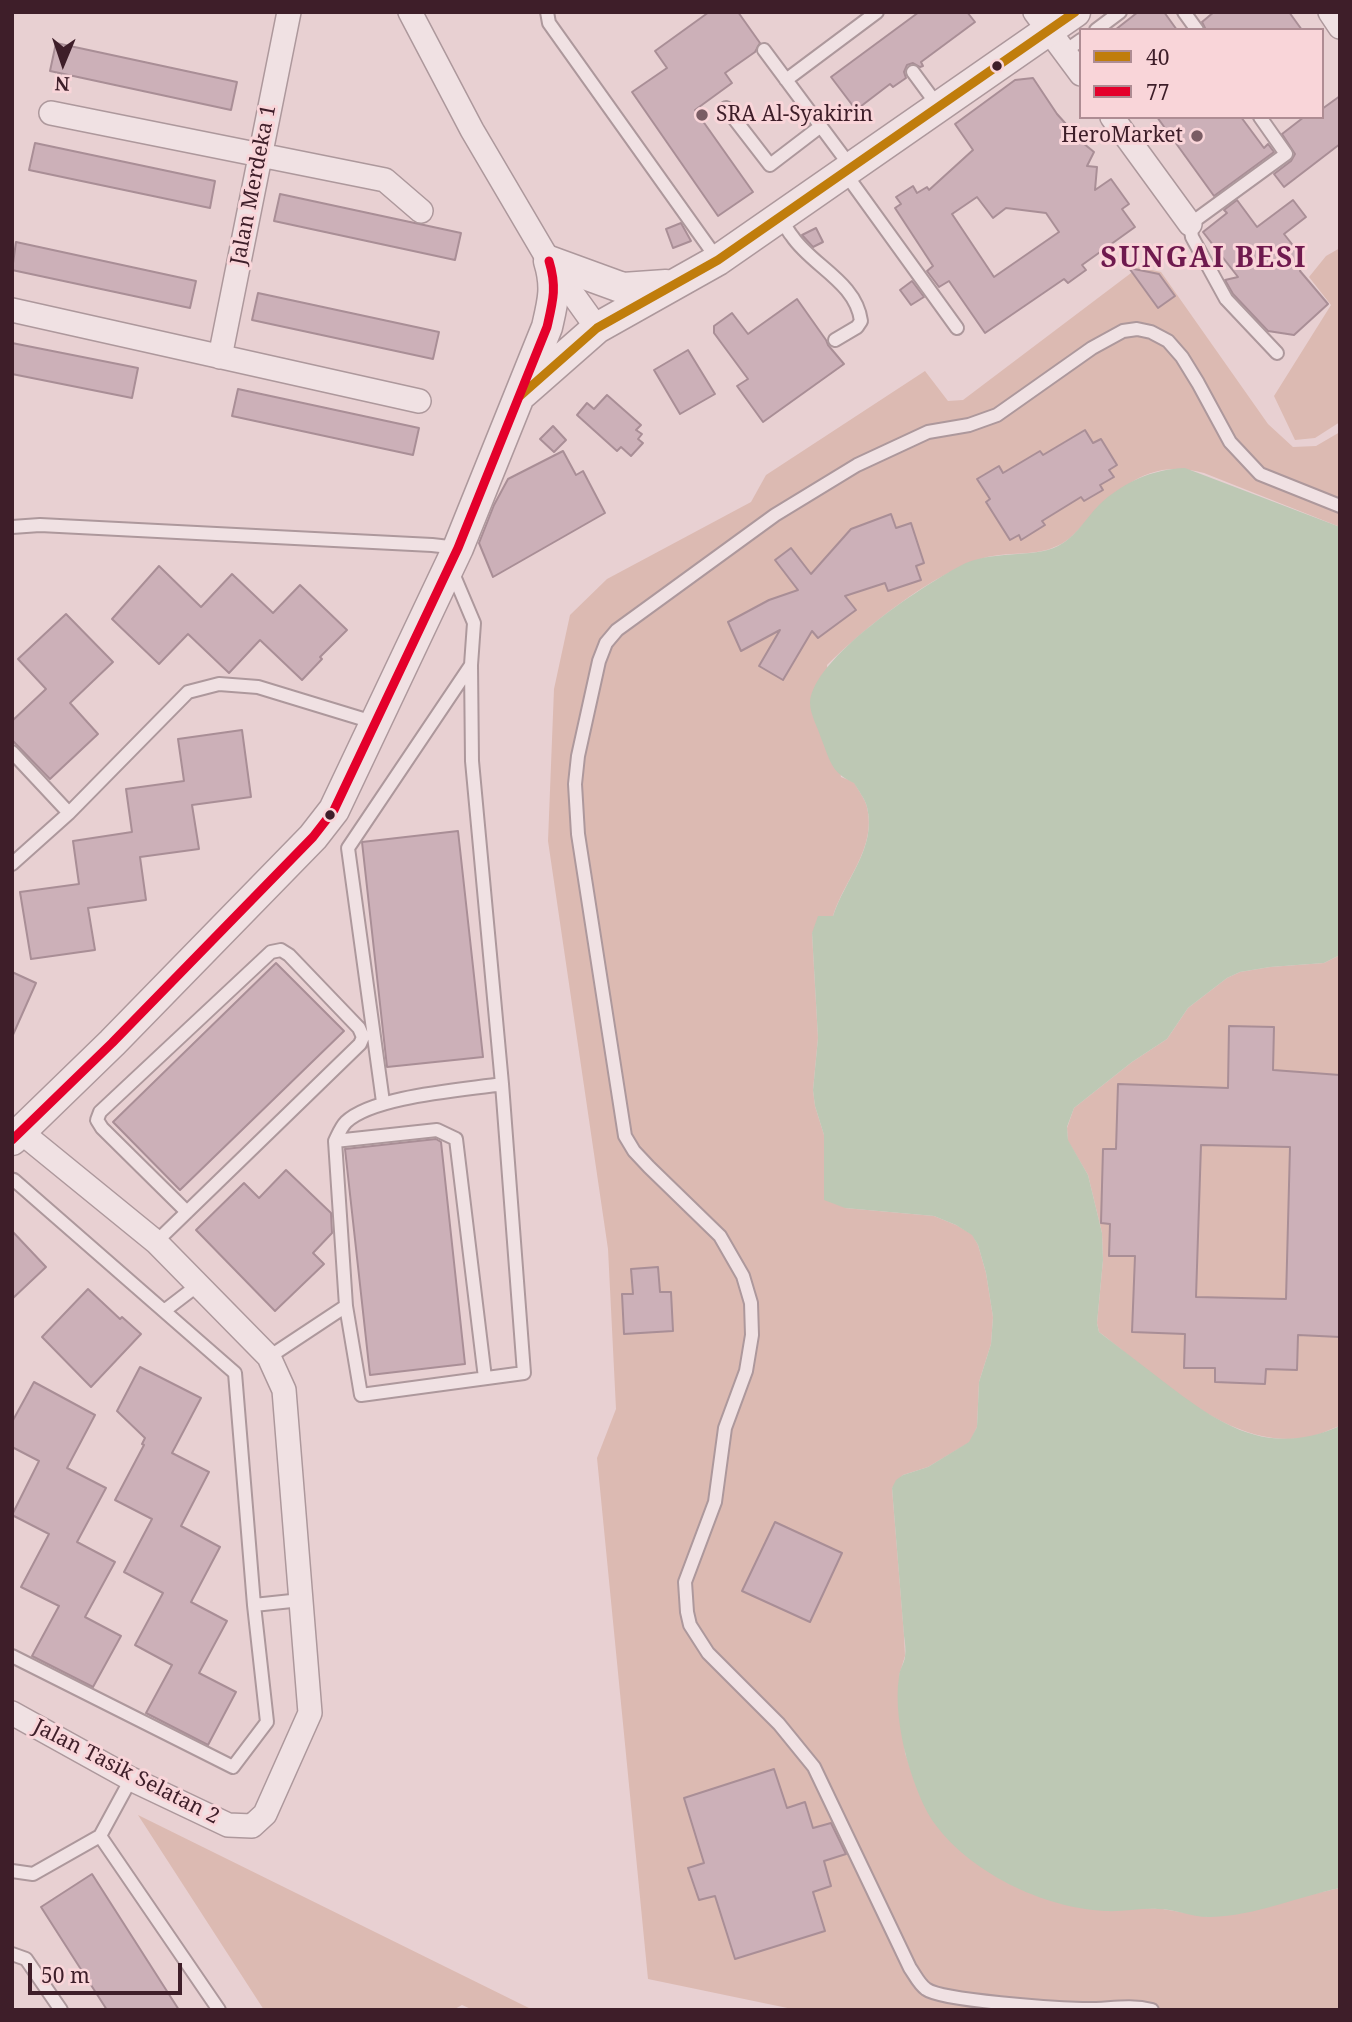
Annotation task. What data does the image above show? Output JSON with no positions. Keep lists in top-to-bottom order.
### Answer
{
  "streets": {
    "street": ["Jalan Merdeka 1", "Jalan Tasik Selatan 2"]
  },
  "districts": ["SUNGAI BESI"],
  "places": ["SRA Al-Syakirin", "HeroMarket"],
  "lines": ["transit line 40", "transit line 77"],
  "legend": ["40", "77"],
  "scale_bar": "50 m",
  "north": "bottom"
}
